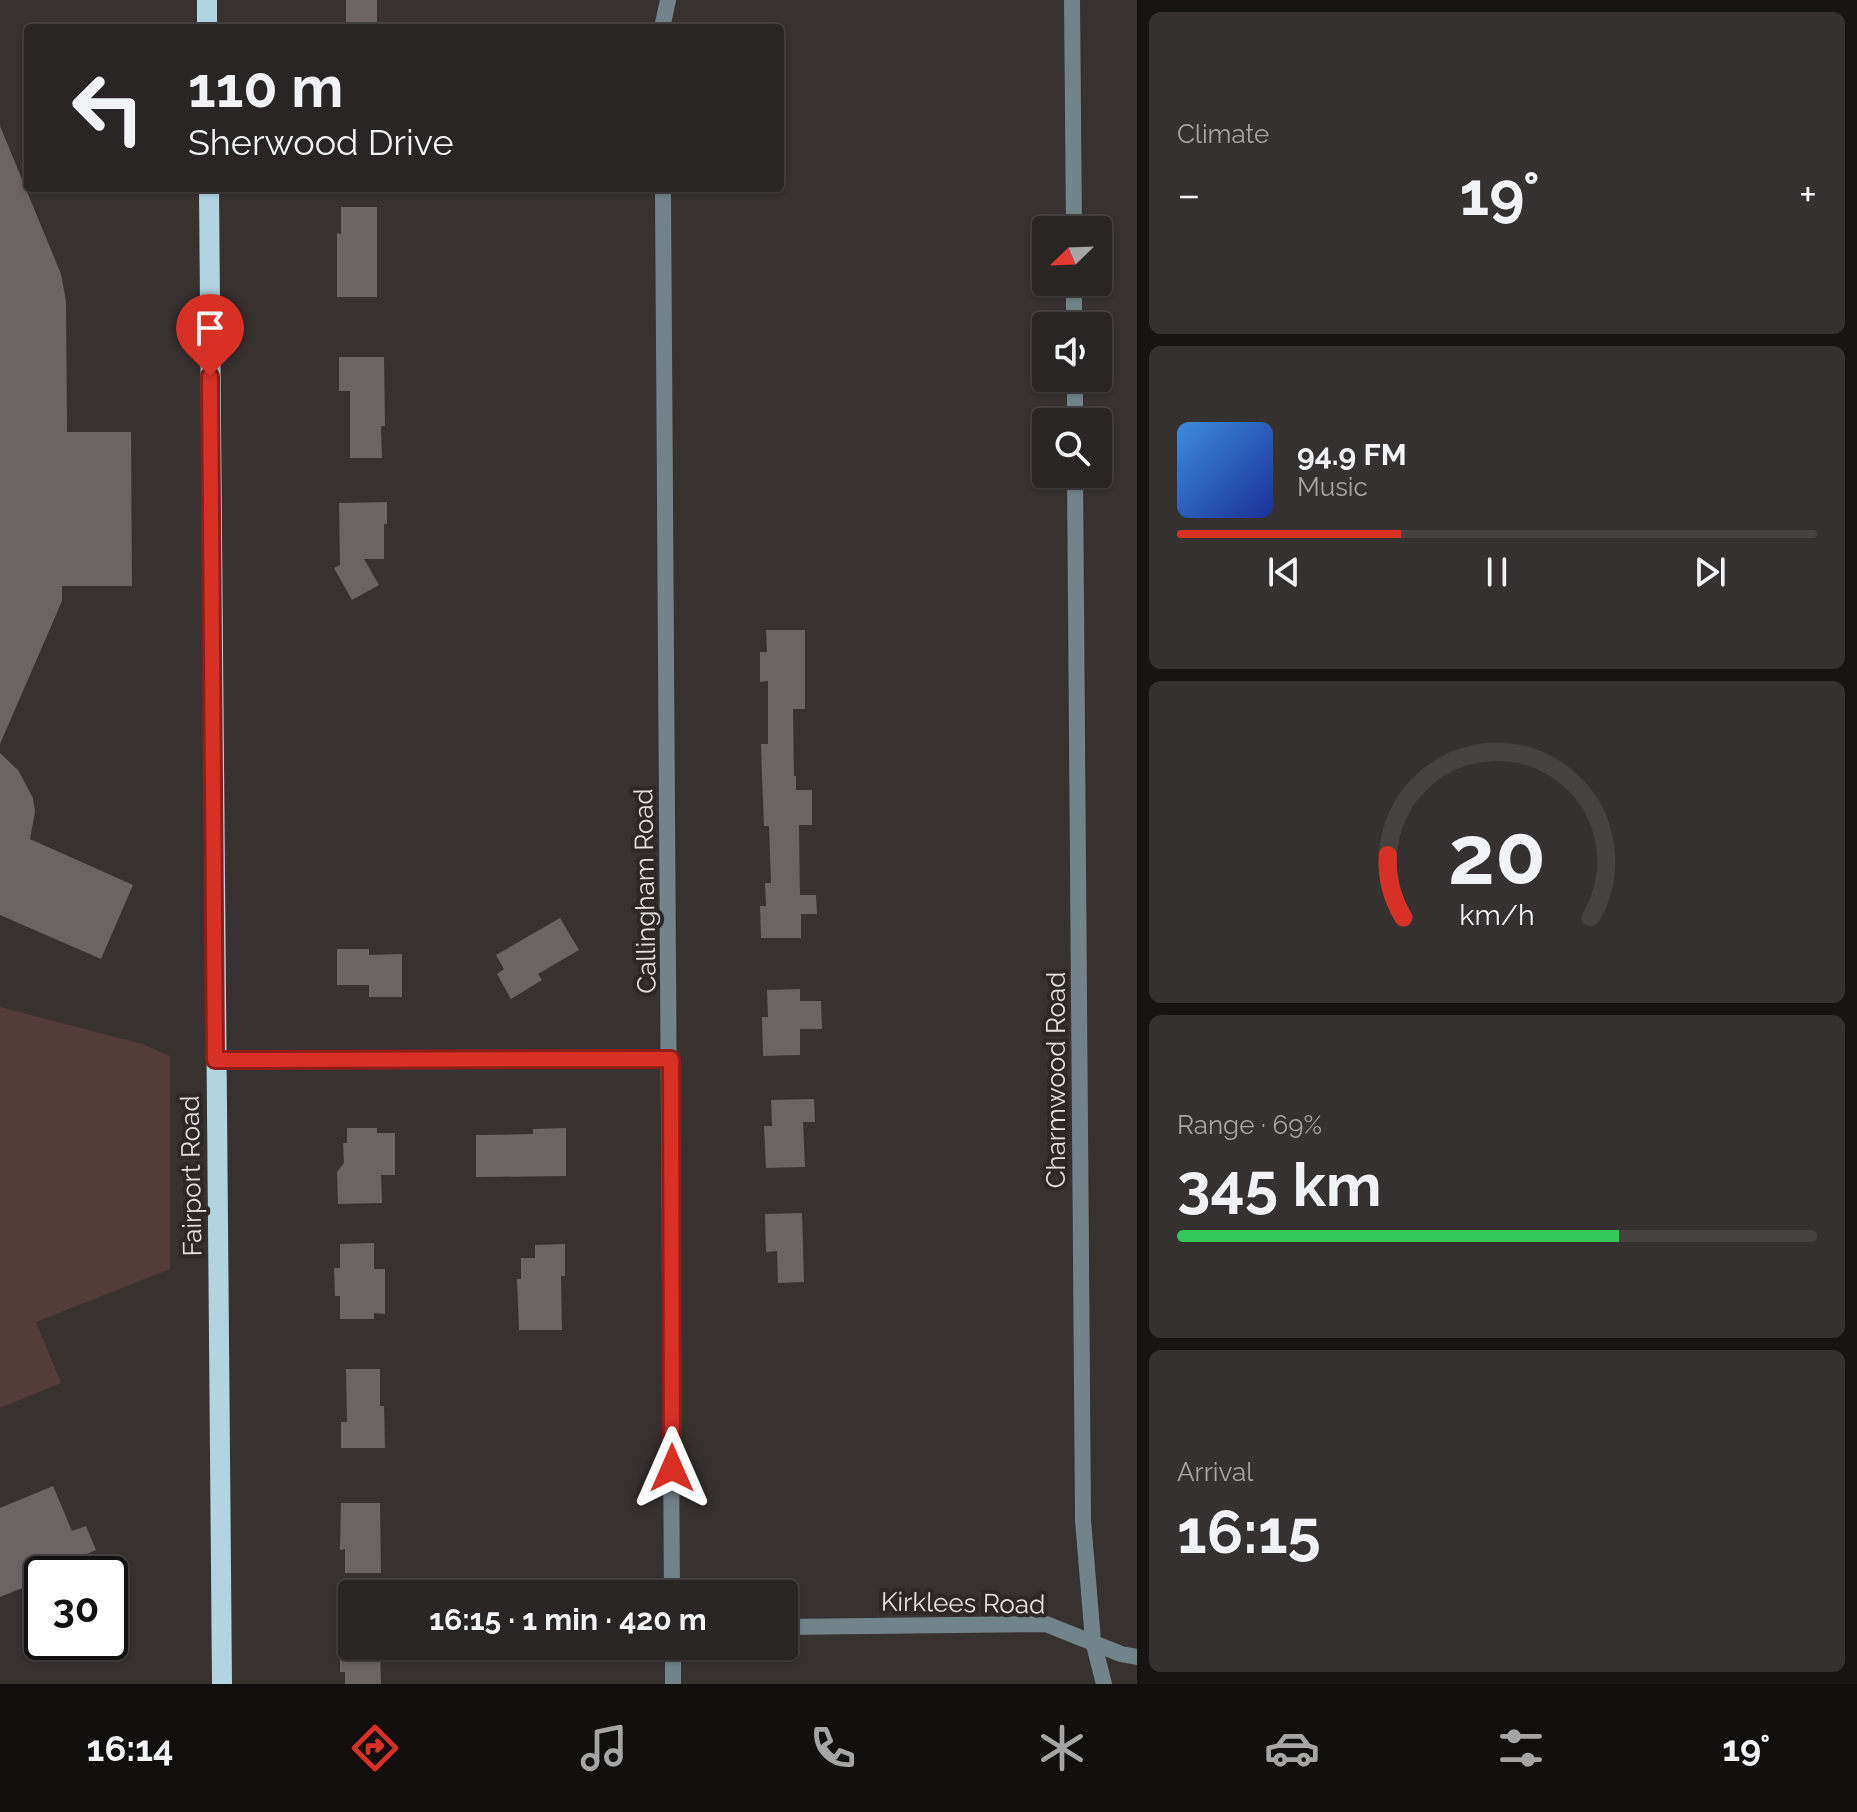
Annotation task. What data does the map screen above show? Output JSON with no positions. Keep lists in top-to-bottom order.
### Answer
{
  "streets": {
    "main road": ["Fairport Road"],
    "street": ["Callingham Road", "Charmwood Road", "Kirklees Road"]
  },
  "crossings": [
    ["Charmwood Road", "Kirklees Road"]
  ],
  "north": "bottom left",
  "page": {
    "tile": [
      "Climate",
      ["Range · 69%", "345 km"],
      ["Arrival", "16:15"]
    ],
    "turn": ["110 m", "Sherwood Drive"],
    "heat": ["−", "19°", "+"],
    "song": ["94.9 FM", "Music"],
    "limit": "30",
    "trip": "16:15 · 1 min · 420 m",
    "tabs": ["16:14", "19°"],
    "gauge": ["20", "km/h"]
  }
}
